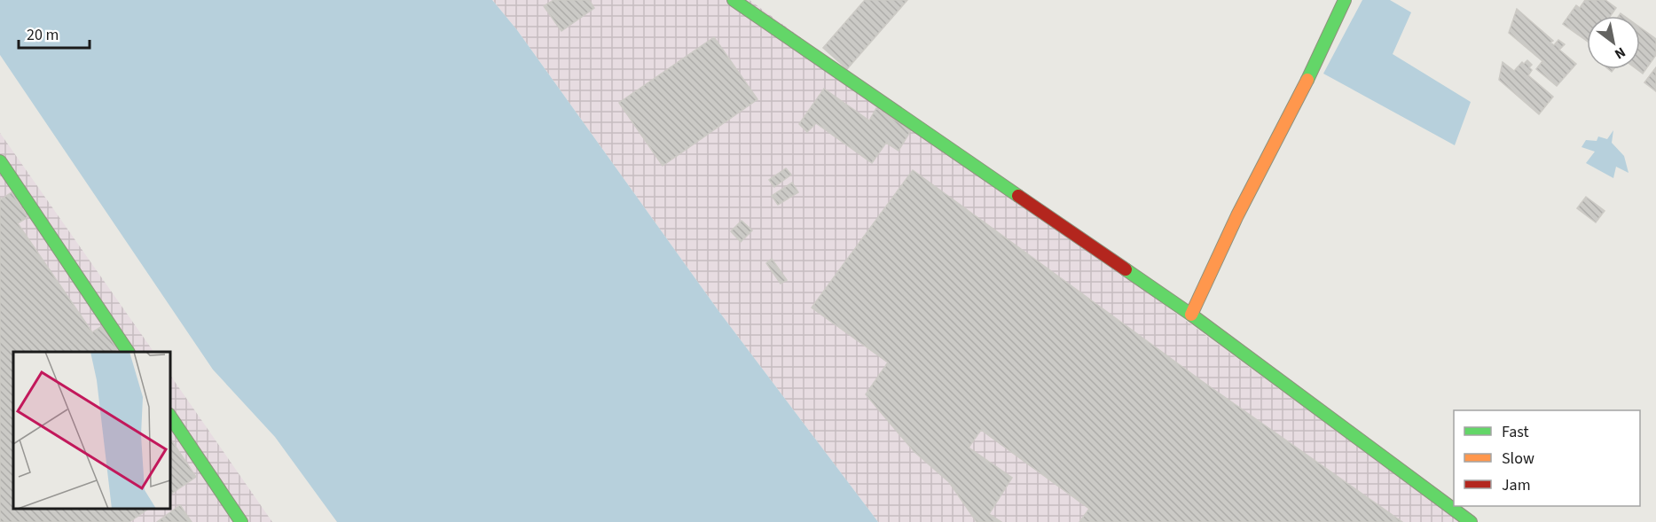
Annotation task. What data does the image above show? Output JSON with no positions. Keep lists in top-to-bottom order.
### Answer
{
  "legend": ["Fast", "Slow", "Jam"],
  "scale_bar": "20 m",
  "north": "bottom right"
}
